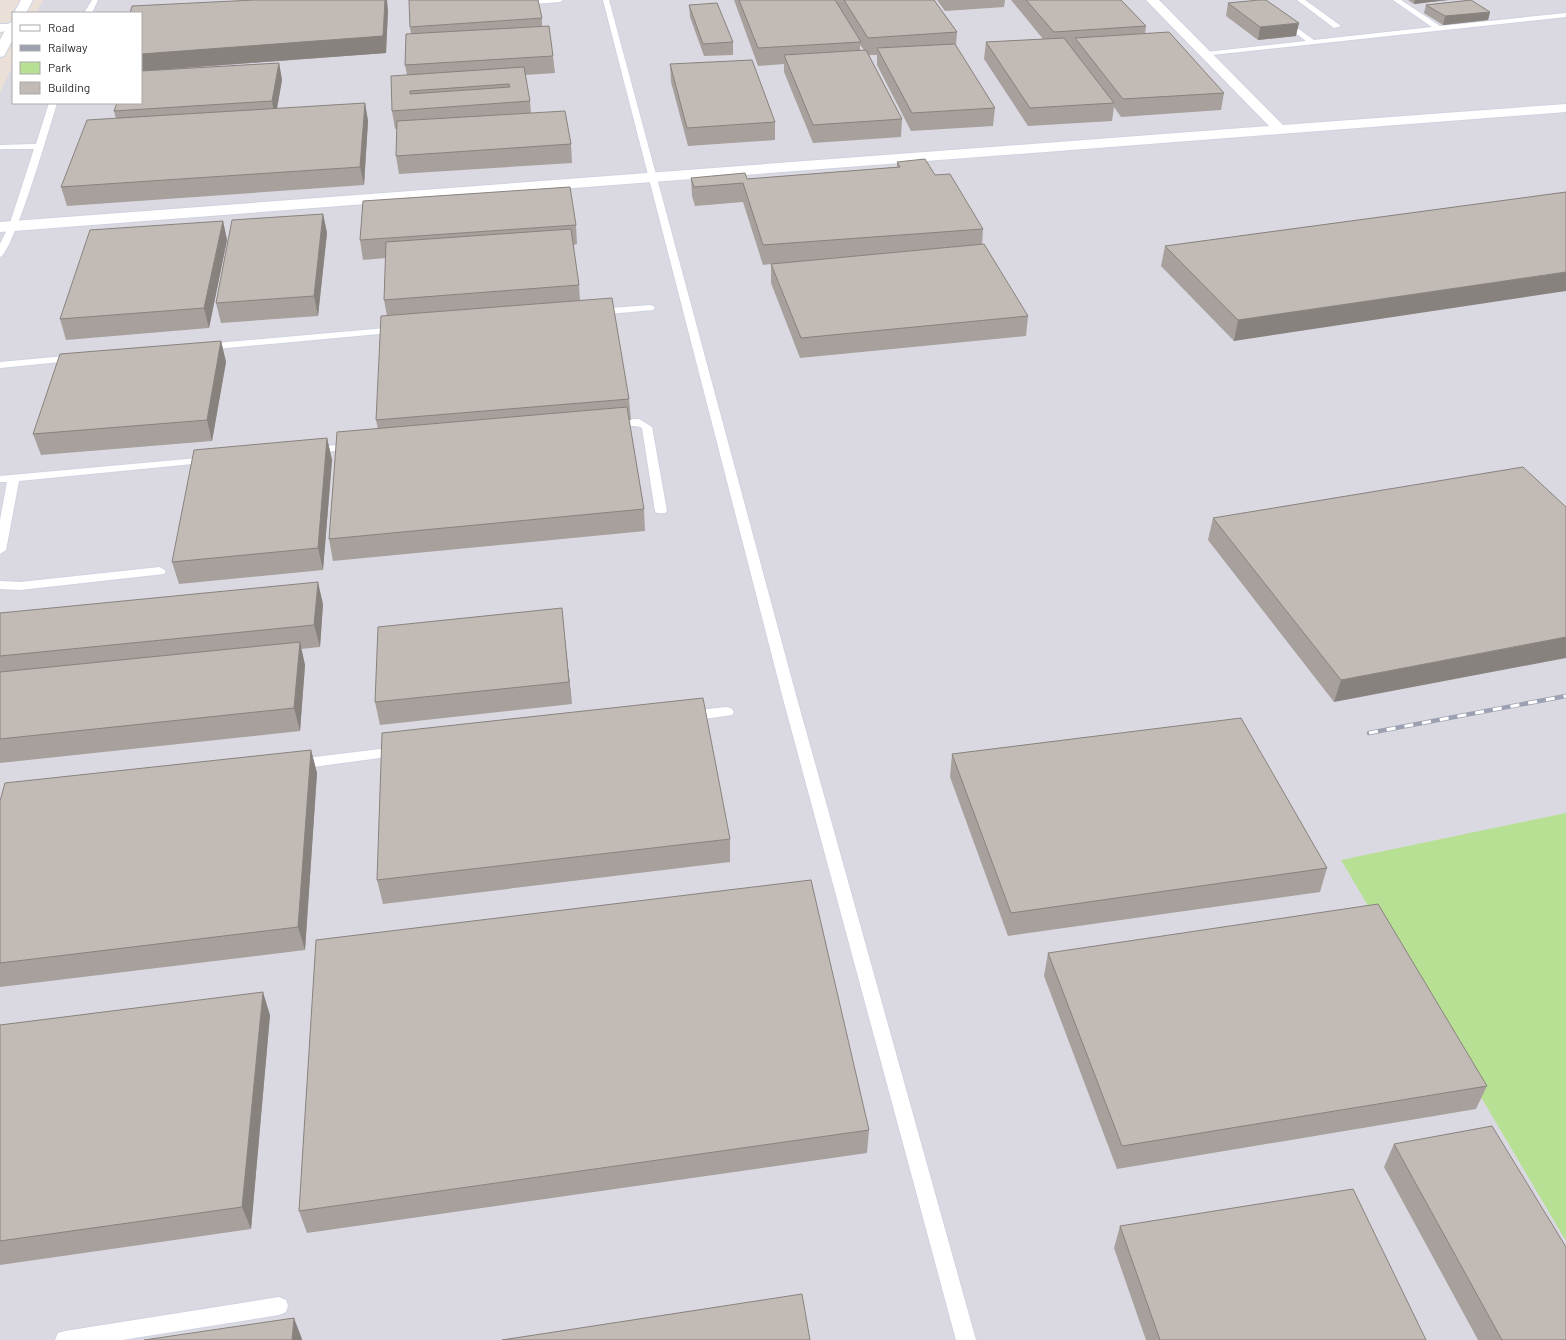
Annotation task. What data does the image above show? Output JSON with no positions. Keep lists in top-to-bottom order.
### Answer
{
  "legend": [
    "Road",
    "Railway",
    "Park",
    "Building"
  ]
}
